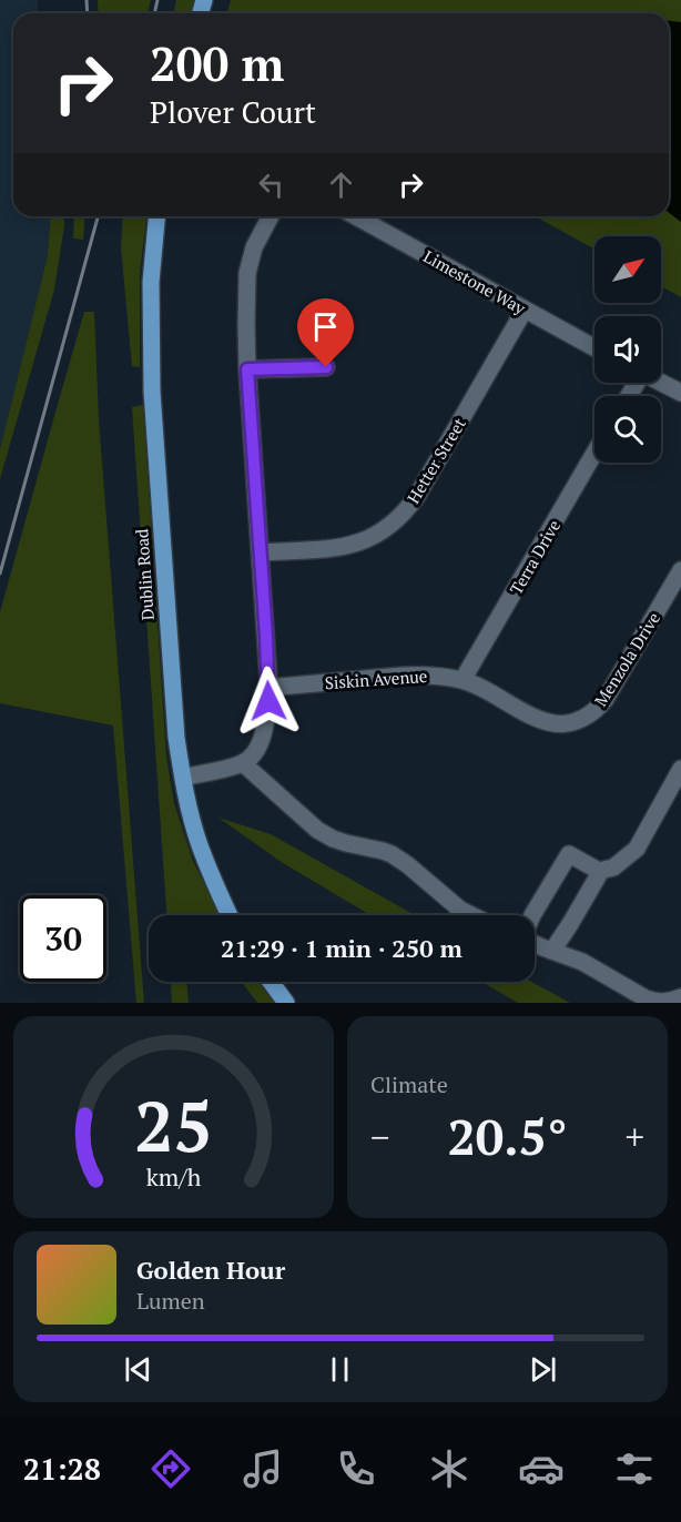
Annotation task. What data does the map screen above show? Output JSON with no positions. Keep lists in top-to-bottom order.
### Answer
{
  "streets": {
    "main road": ["Dublin Road"],
    "street": [
      "Limestone Way",
      "Hetter Street",
      "Terra Drive",
      "Menzola Drive",
      "Siskin Avenue"
    ]
  },
  "crossings": [
    ["Limestone Way", "Hetter Street"],
    ["Terra Drive", "Siskin Avenue"],
    ["Menzola Drive", "Siskin Avenue"]
  ],
  "north": "top right",
  "page": {
    "turn": ["200 m", "Plover Court"],
    "limit": "30",
    "trip": "21:29 · 1 min · 250 m",
    "tile": "Climate",
    "heat": ["−", "20.5°", "+"],
    "song": ["Golden Hour", "Lumen"],
    "tabs": "21:28",
    "gauge": ["25", "km/h"]
  }
}
